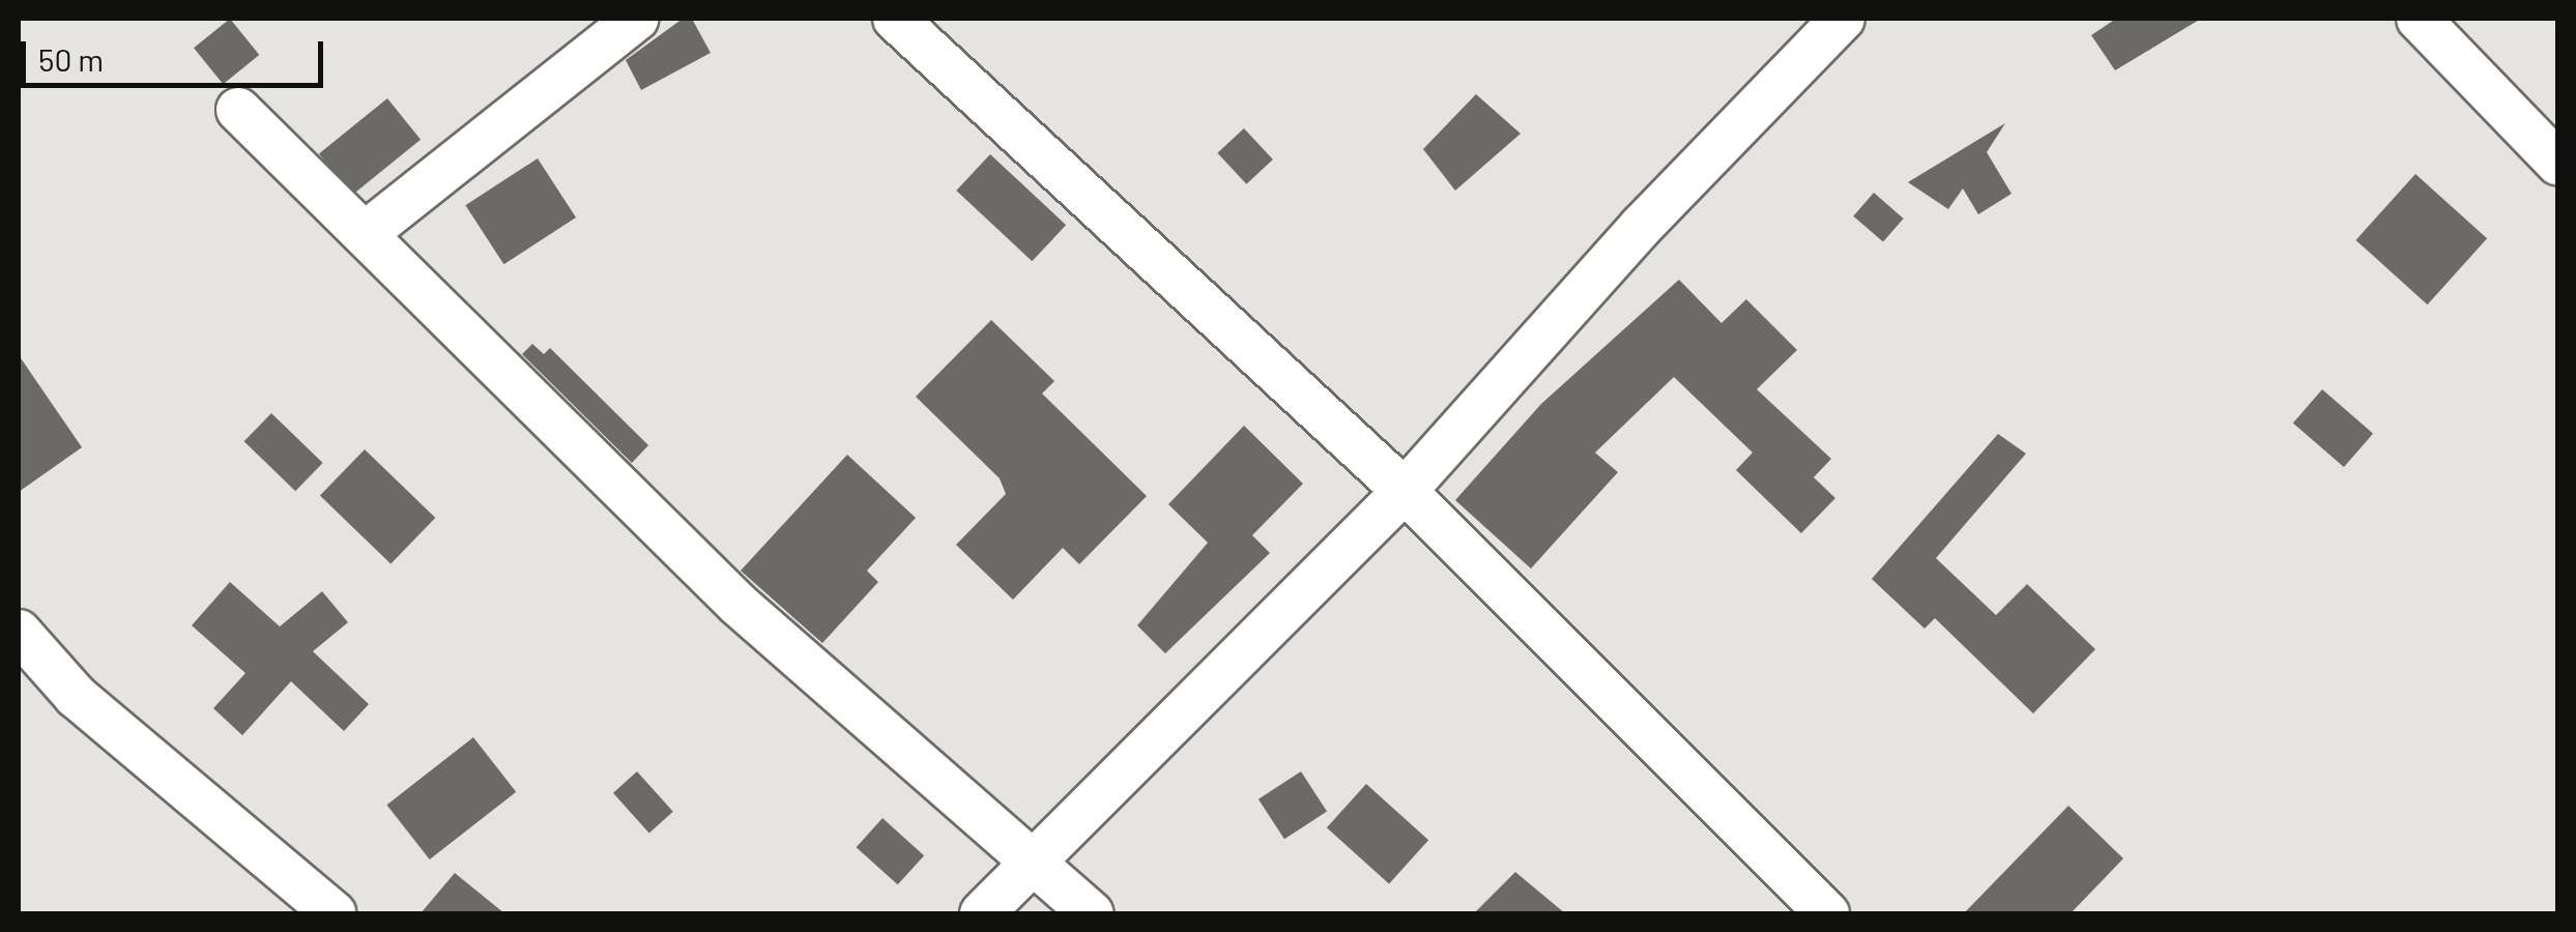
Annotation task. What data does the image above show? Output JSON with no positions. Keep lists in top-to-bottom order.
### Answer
{
  "scale_bar": "50 m"
}
